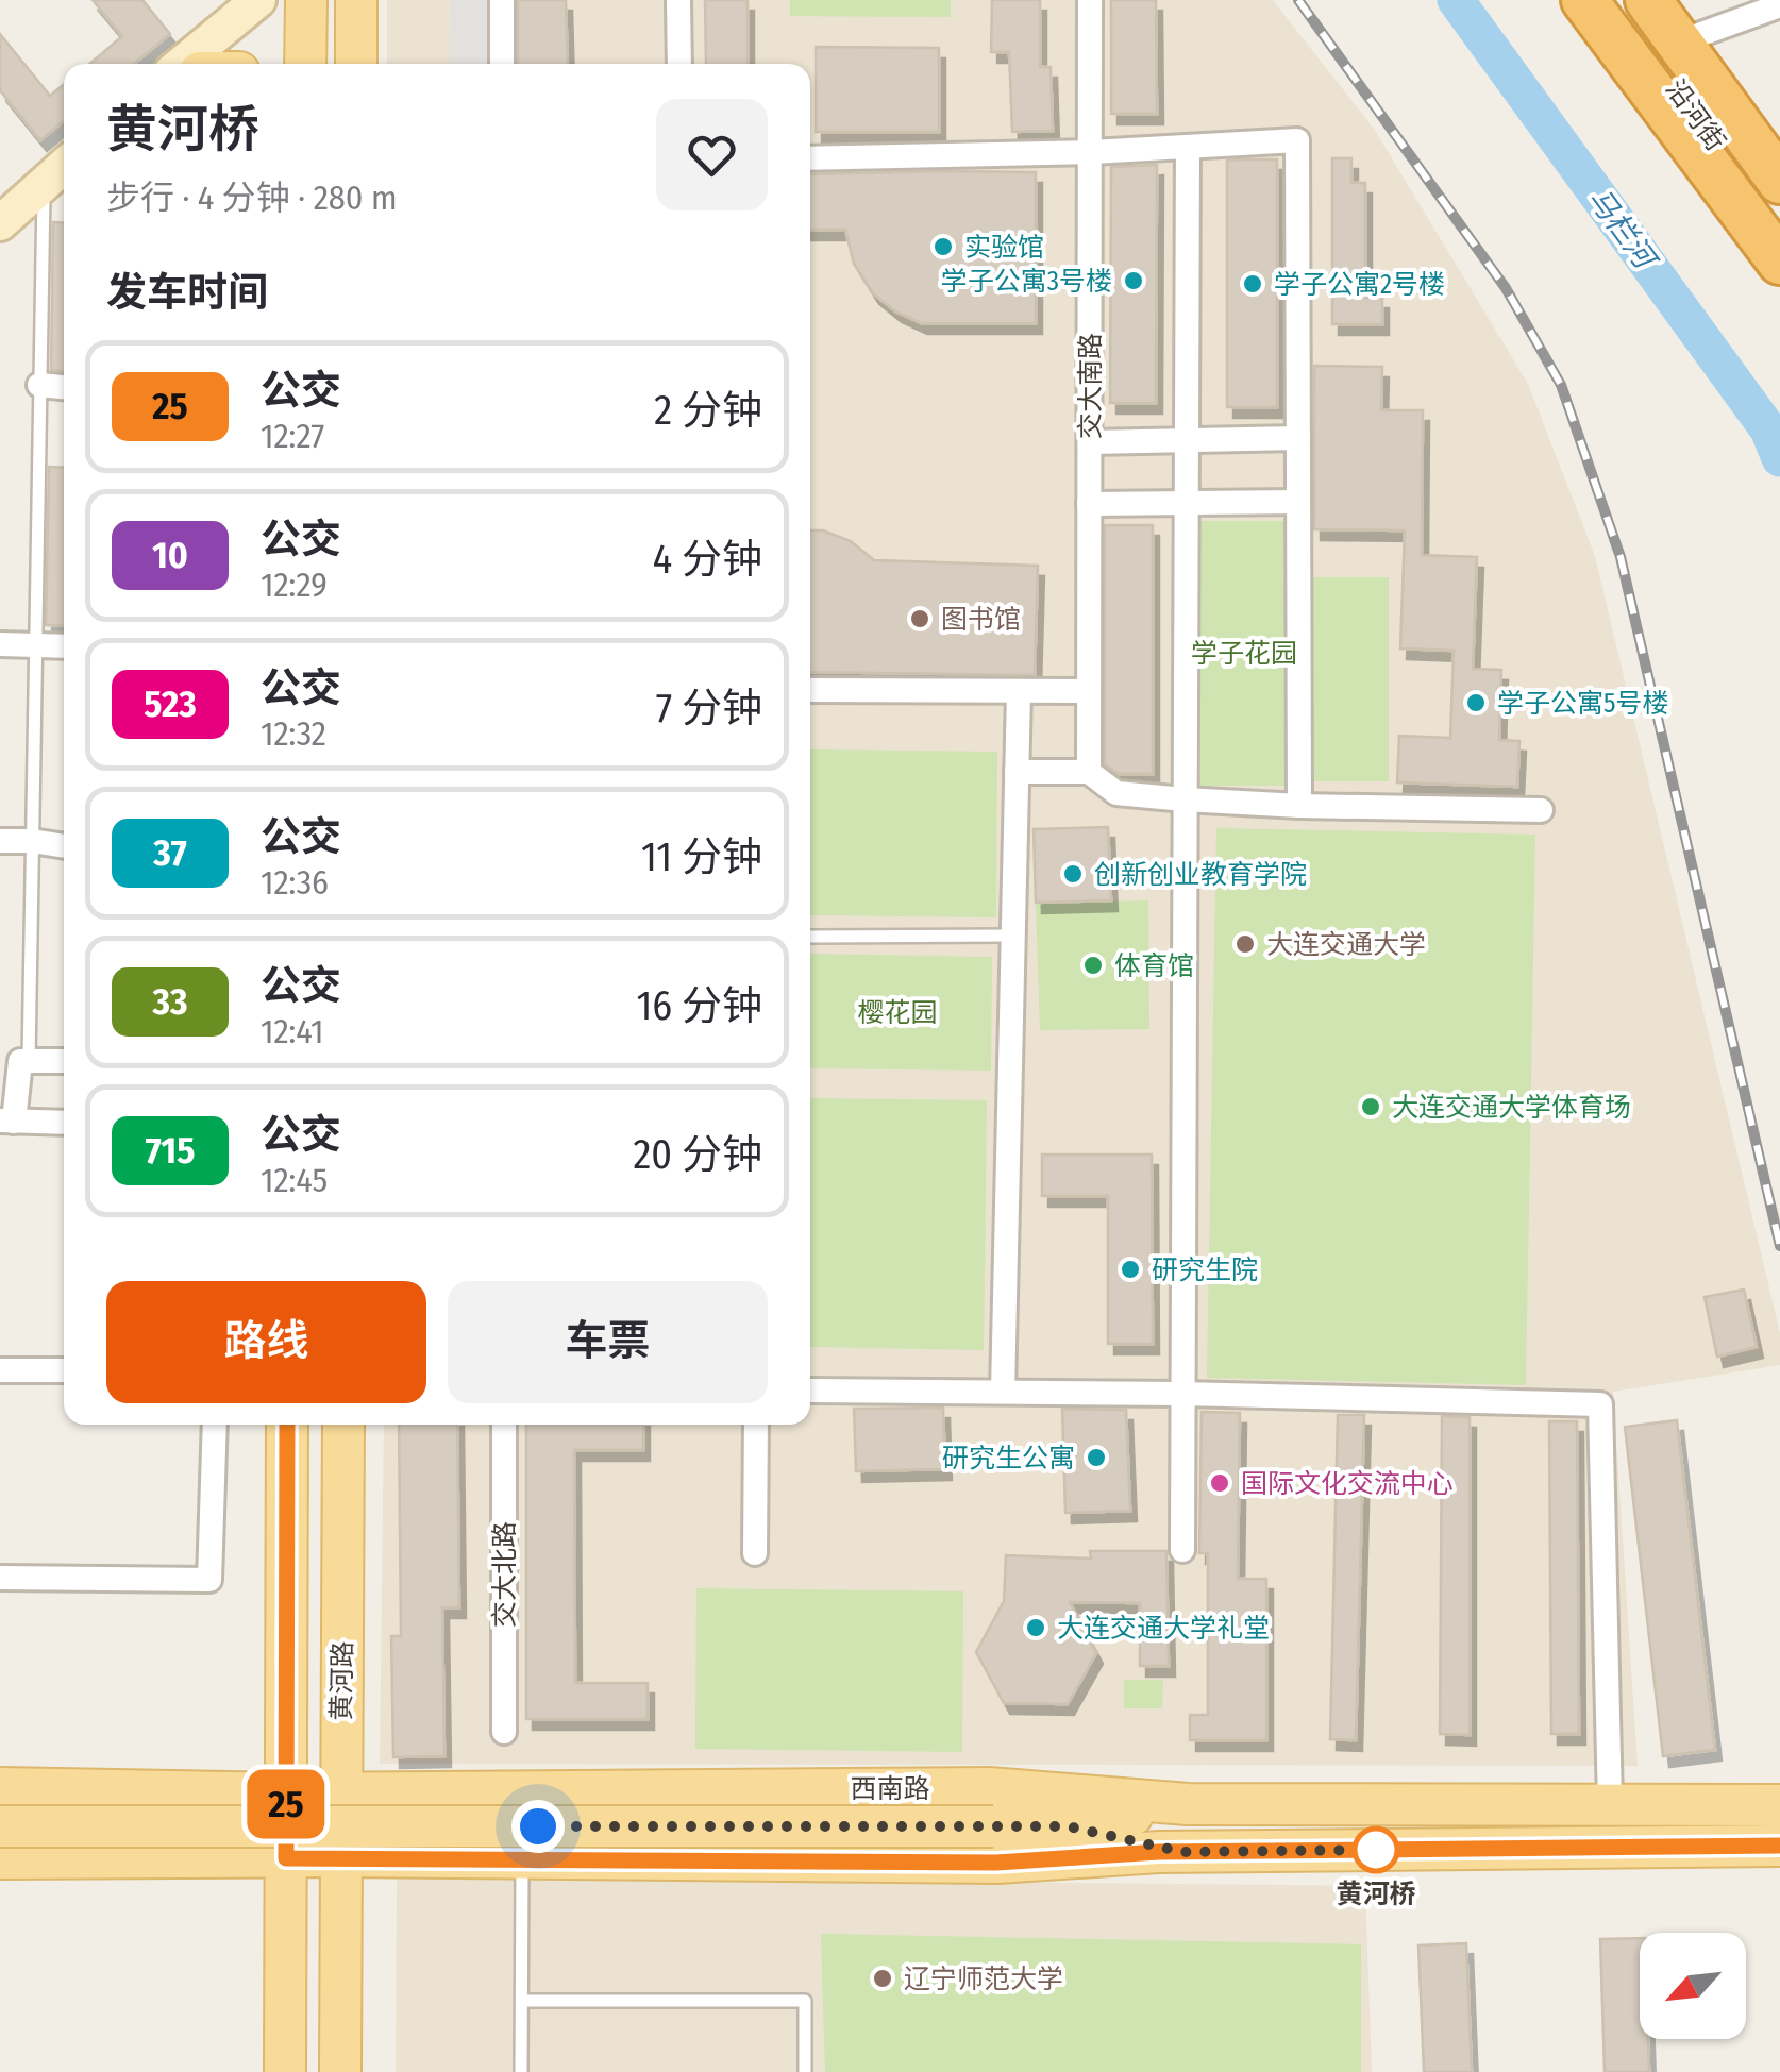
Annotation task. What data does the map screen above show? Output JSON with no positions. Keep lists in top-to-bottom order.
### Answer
{
  "streets": {
    "highway": ["沿河街"],
    "main road": ["黄河路", "西南路"],
    "street": ["交大南路", "交大北路"]
  },
  "crossings": [
    ["黄河路", "西南路"]
  ],
  "water": ["马栏河"],
  "parks": ["学子花园", "樱花园"],
  "places": [
    "实验馆",
    "学子公寓3号楼",
    "学子公寓2号楼",
    "图书馆",
    "学子公寓5号楼",
    "创新创业教育学院",
    "大连交通大学",
    "体育馆",
    "大连交通大学体育场",
    "研究生院",
    "研究生公寓",
    "国际文化交流中心",
    "大连交通大学礼堂",
    "黄河桥",
    "辽宁师范大学"
  ],
  "lines": ["bus line 25"],
  "north": "bottom left",
  "page": {
    "on_map": "25",
    "heading": [
      ["黄河桥", "步行 · 4 分钟 · 280 m"],
      "发车时间"
    ],
    "list": [
      {
        "mark": "25",
        "name": "公交",
        "note": "12:27",
        "value": "2 分钟"
      },
      {
        "mark": "10",
        "name": "公交",
        "note": "12:29",
        "value": "4 分钟"
      },
      {
        "mark": "523",
        "name": "公交",
        "note": "12:32",
        "value": "7 分钟"
      },
      {
        "mark": "37",
        "name": "公交",
        "note": "12:36",
        "value": "11 分钟"
      },
      {
        "mark": "33",
        "name": "公交",
        "note": "12:41",
        "value": "16 分钟"
      },
      {
        "mark": "715",
        "name": "公交",
        "note": "12:45",
        "value": "20 分钟"
      }
    ],
    "buttons": ["路线", "车票"]
  }
}
